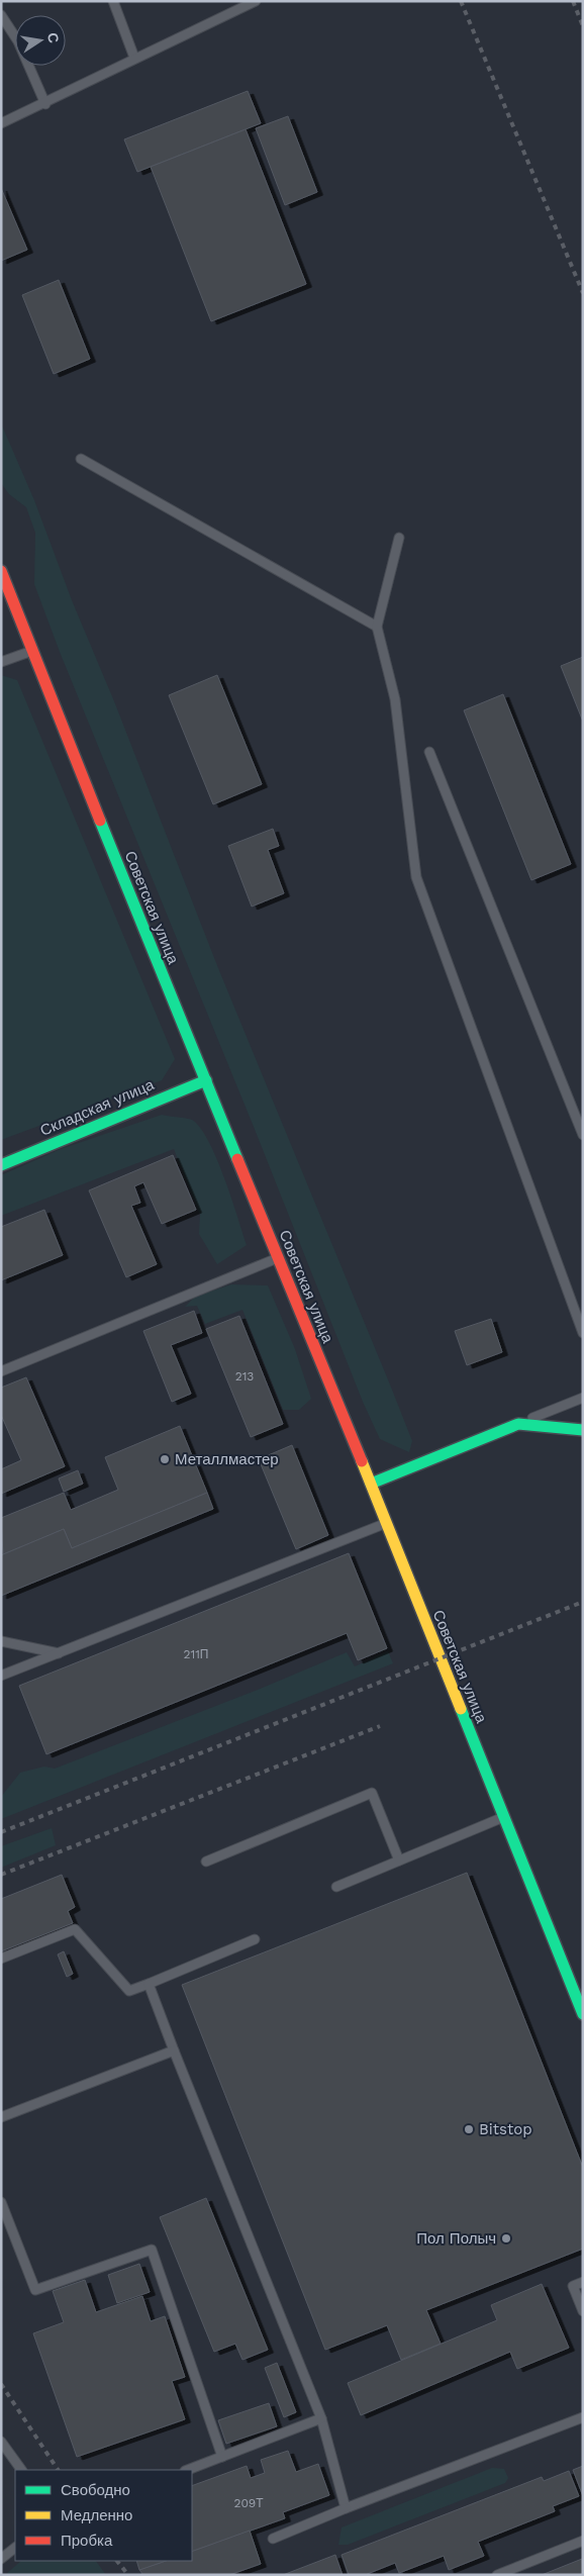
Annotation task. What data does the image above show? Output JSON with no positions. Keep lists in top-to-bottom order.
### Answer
{
  "streets": {
    "main road": ["Советская улица", "Складская улица"]
  },
  "crossings": [
    ["Советская улица", "Складская улица"]
  ],
  "places": ["Металлмастер", "Bitstop", "Пол Полыч"],
  "house_numbers": ["213", "211П", "209Т"],
  "legend": ["Свободно", "Медленно", "Пробка"],
  "north": "right"
}
